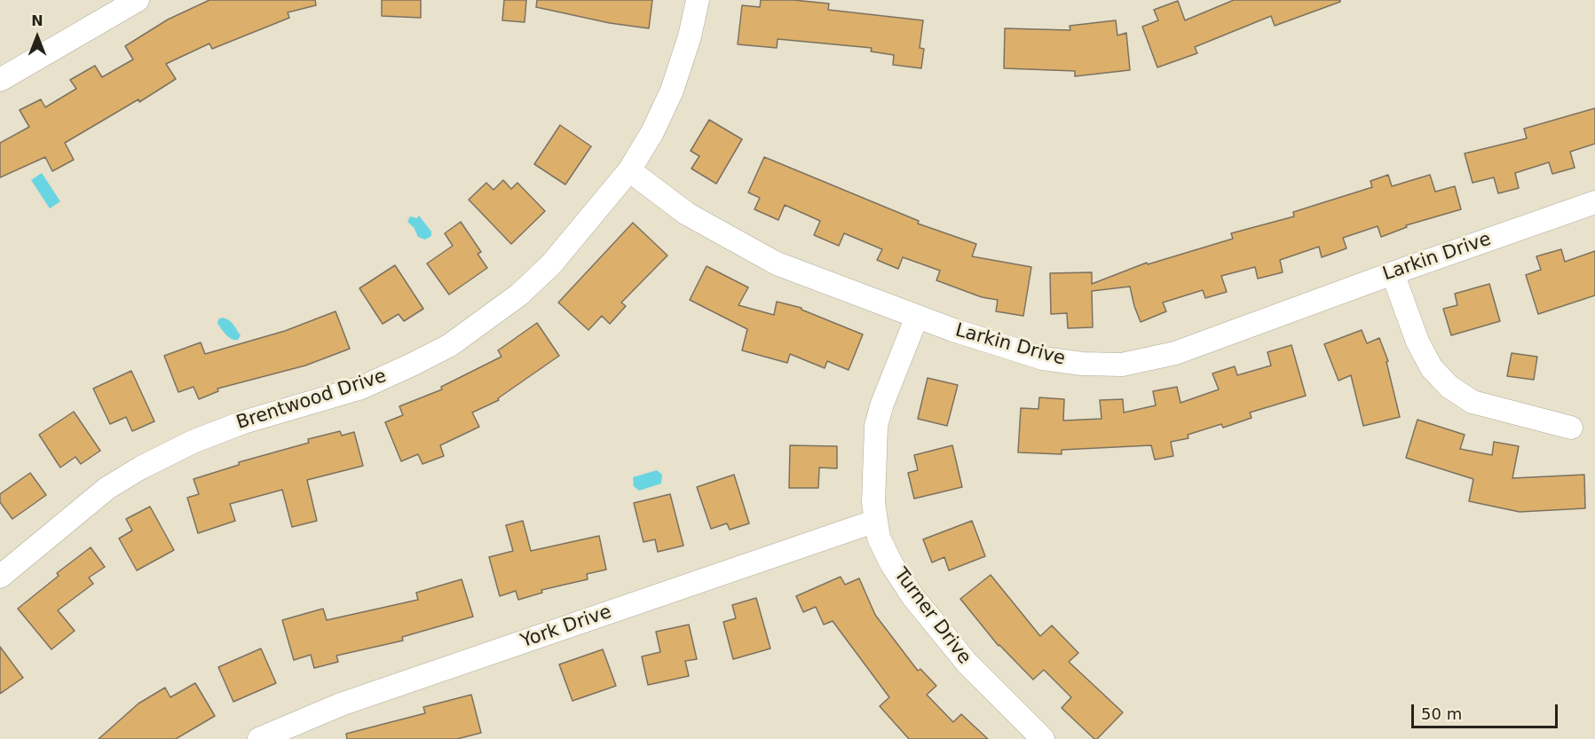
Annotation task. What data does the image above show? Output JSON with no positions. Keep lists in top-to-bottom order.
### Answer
{
  "streets": {
    "street": [
      "Larkin Drive",
      "Brentwood Drive",
      "Turner Drive",
      "York Drive"
    ]
  },
  "crossings": [
    ["Larkin Drive", "Brentwood Drive"],
    ["Larkin Drive", "Turner Drive"],
    ["Turner Drive", "York Drive"]
  ],
  "scale_bar": "50 m",
  "north": "top"
}
